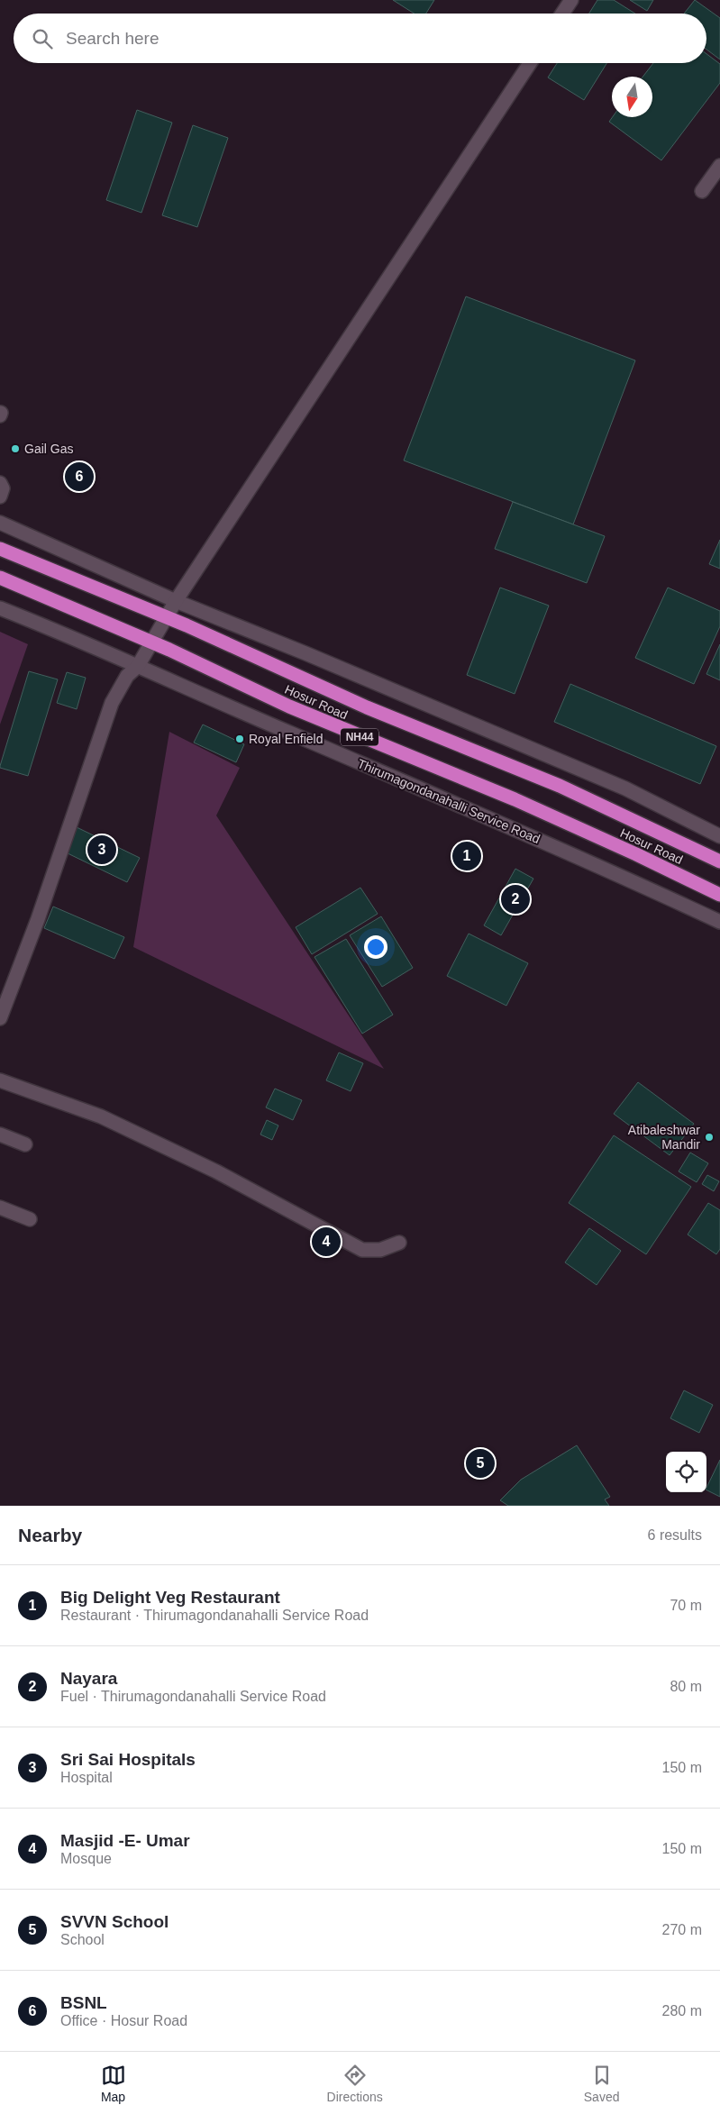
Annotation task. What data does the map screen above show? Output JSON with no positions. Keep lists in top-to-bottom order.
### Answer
{
  "streets": {
    "highway": ["Hosur Road", "NH44"],
    "street": ["Thirumagondanahalli Service Road"]
  },
  "places": ["Gail Gas", "Royal Enfield", "Atibaleshwar Mandir"],
  "north": "bottom",
  "page": {
    "search": "Search here",
    "pins": [
      "6",
      "3",
      "1",
      "2",
      "4",
      "5"
    ],
    "heading": ["Nearby", "6 results"],
    "list": [
      {
        "mark": "1",
        "name": "Big Delight Veg Restaurant",
        "note": "Restaurant · Thirumagondanahalli Service Road",
        "value": "70 m"
      },
      {
        "mark": "2",
        "name": "Nayara",
        "note": "Fuel · Thirumagondanahalli Service Road",
        "value": "80 m"
      },
      {
        "mark": "3",
        "name": "Sri Sai Hospitals",
        "note": "Hospital",
        "value": "150 m"
      },
      {
        "mark": "4",
        "name": "Masjid -E- Umar",
        "note": "Mosque",
        "value": "150 m"
      },
      {
        "mark": "5",
        "name": "SVVN School",
        "note": "School",
        "value": "270 m"
      },
      {
        "mark": "6",
        "name": "BSNL",
        "note": "Office · Hosur Road",
        "value": "280 m"
      }
    ],
    "nav": ["Map", "Directions", "Saved"]
  }
}
